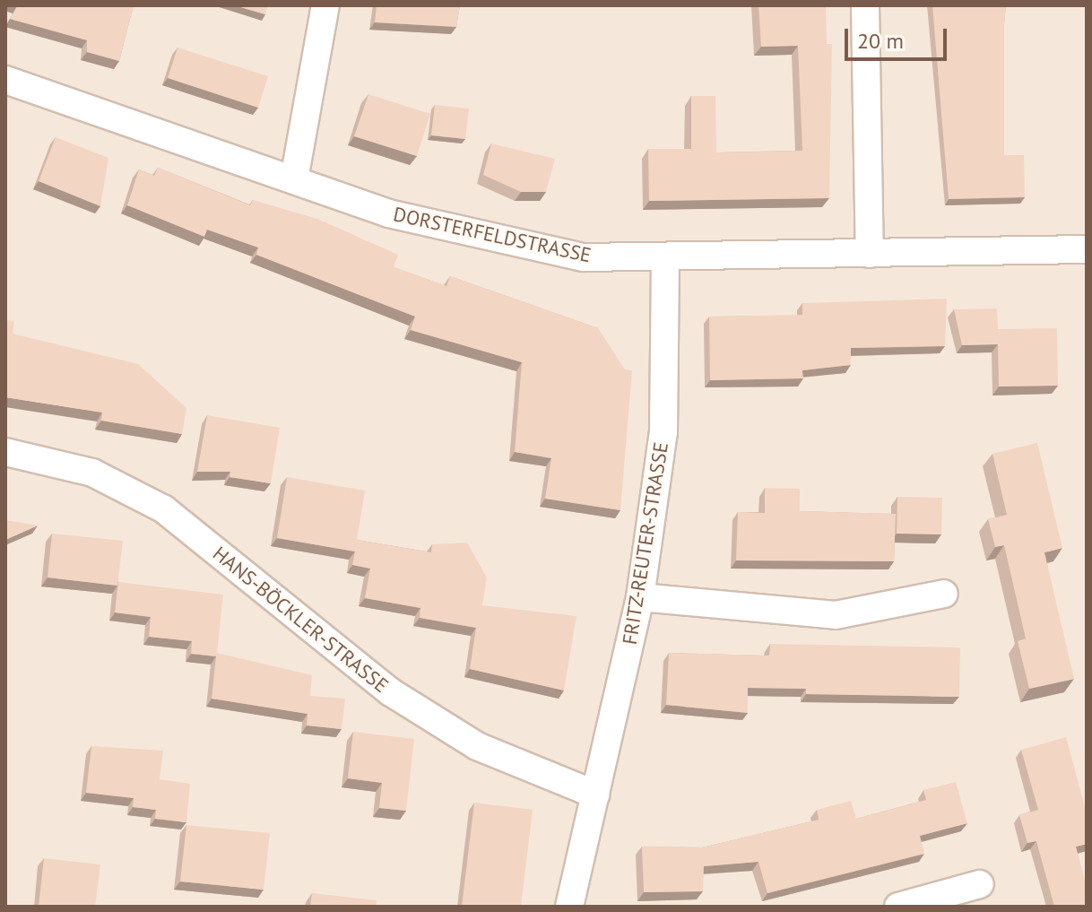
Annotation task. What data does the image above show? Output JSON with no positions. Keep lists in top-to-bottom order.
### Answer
{
  "streets": {
    "street": ["DORSTERFELDSTRASSE", "FRITZ-REUTER-STRASSE", "HANS-BÖCKLER-STRASSE"]
  },
  "crossings": [
    ["DORSTERFELDSTRASSE", "FRITZ-REUTER-STRASSE"],
    ["FRITZ-REUTER-STRASSE", "HANS-BÖCKLER-STRASSE"]
  ],
  "scale_bar": "20 m"
}
